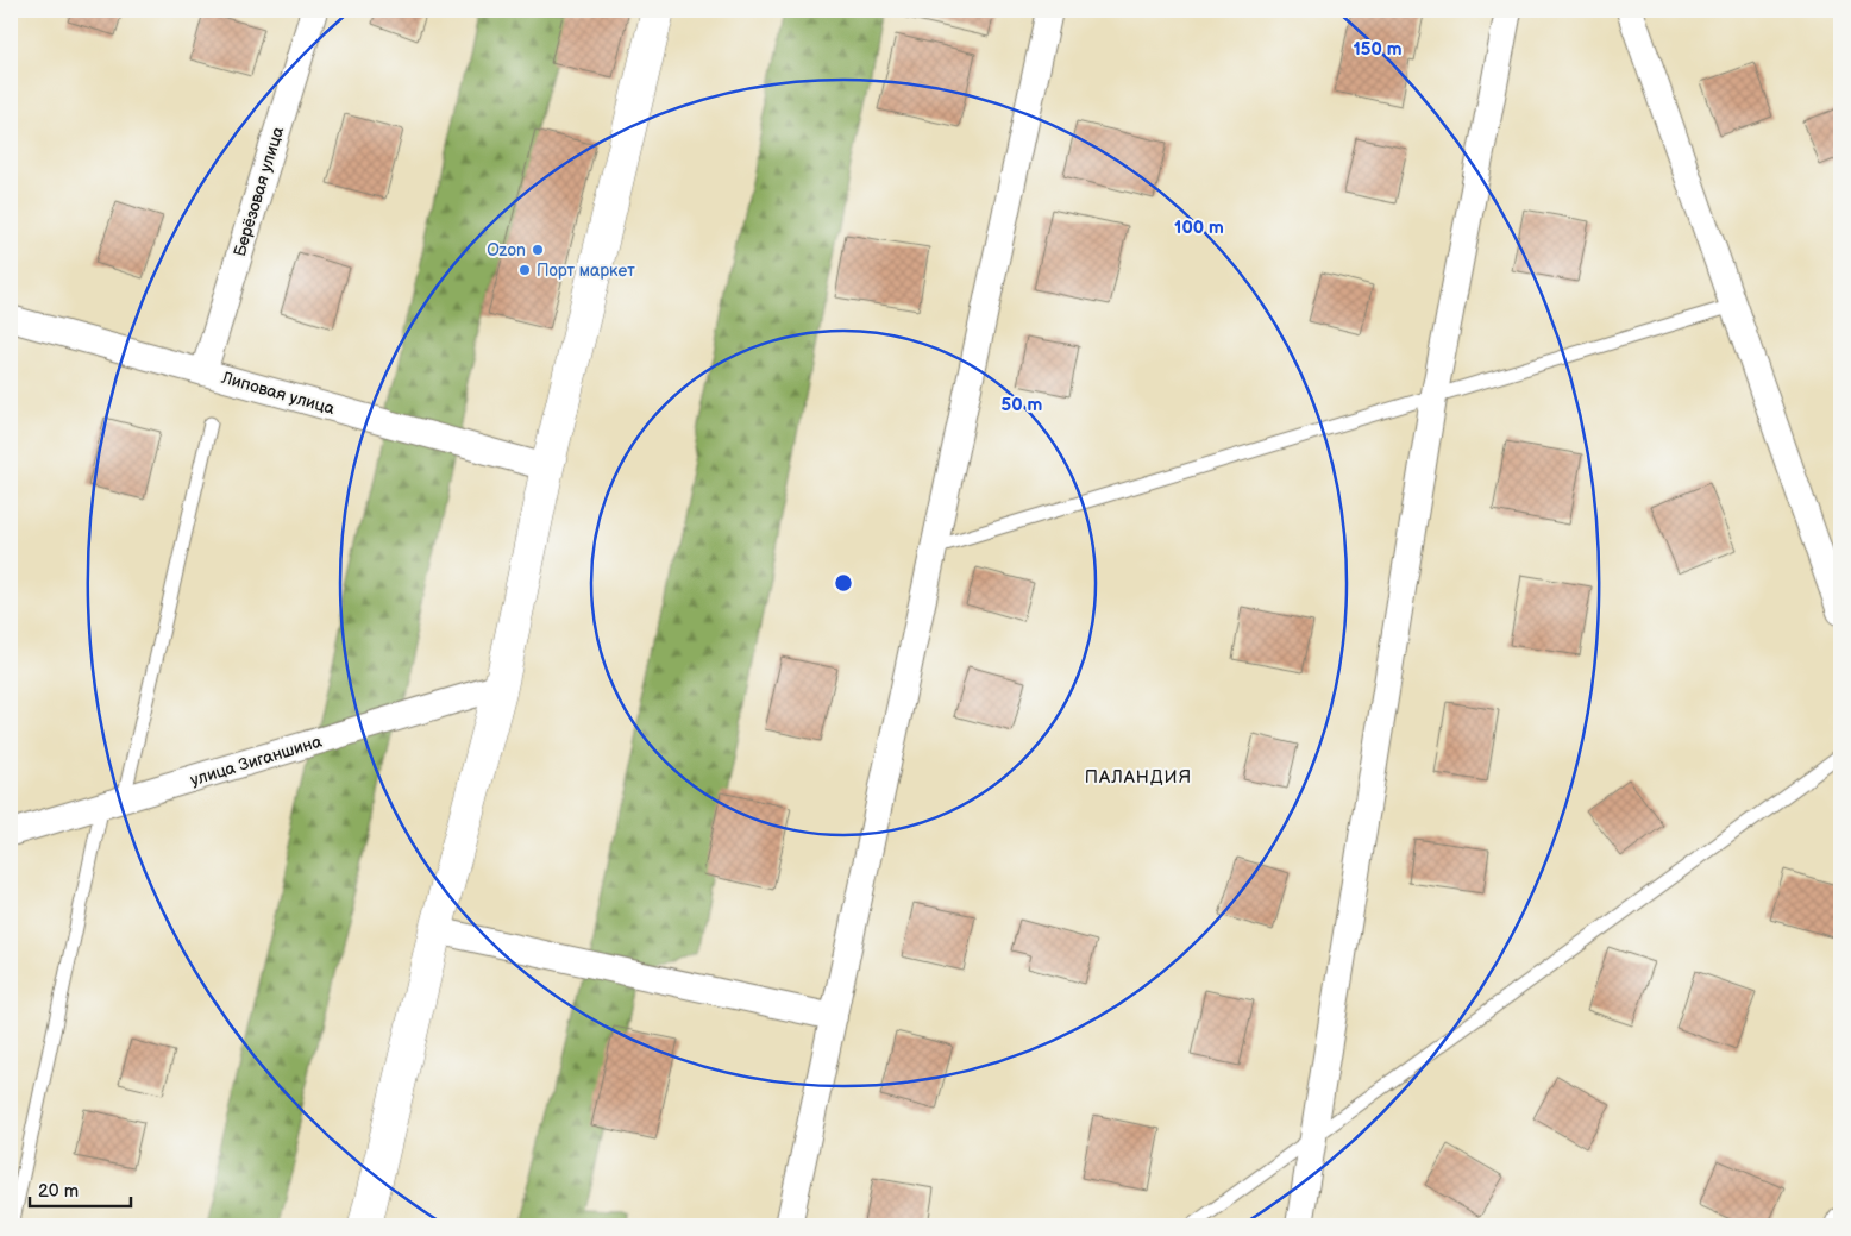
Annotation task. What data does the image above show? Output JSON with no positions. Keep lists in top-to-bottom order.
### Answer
{
  "streets": {
    "street": ["Берёзовая улица", "Липовая улица", "улица Зиганшина"]
  },
  "crossings": [
    ["Берёзовая улица", "Липовая улица"]
  ],
  "districts": ["ПАЛАНДИЯ"],
  "places": ["Ozon", "Порт маркет"],
  "scale_bar": "20 m",
  "rings": ["150 m", "100 m", "50 m"]
}
